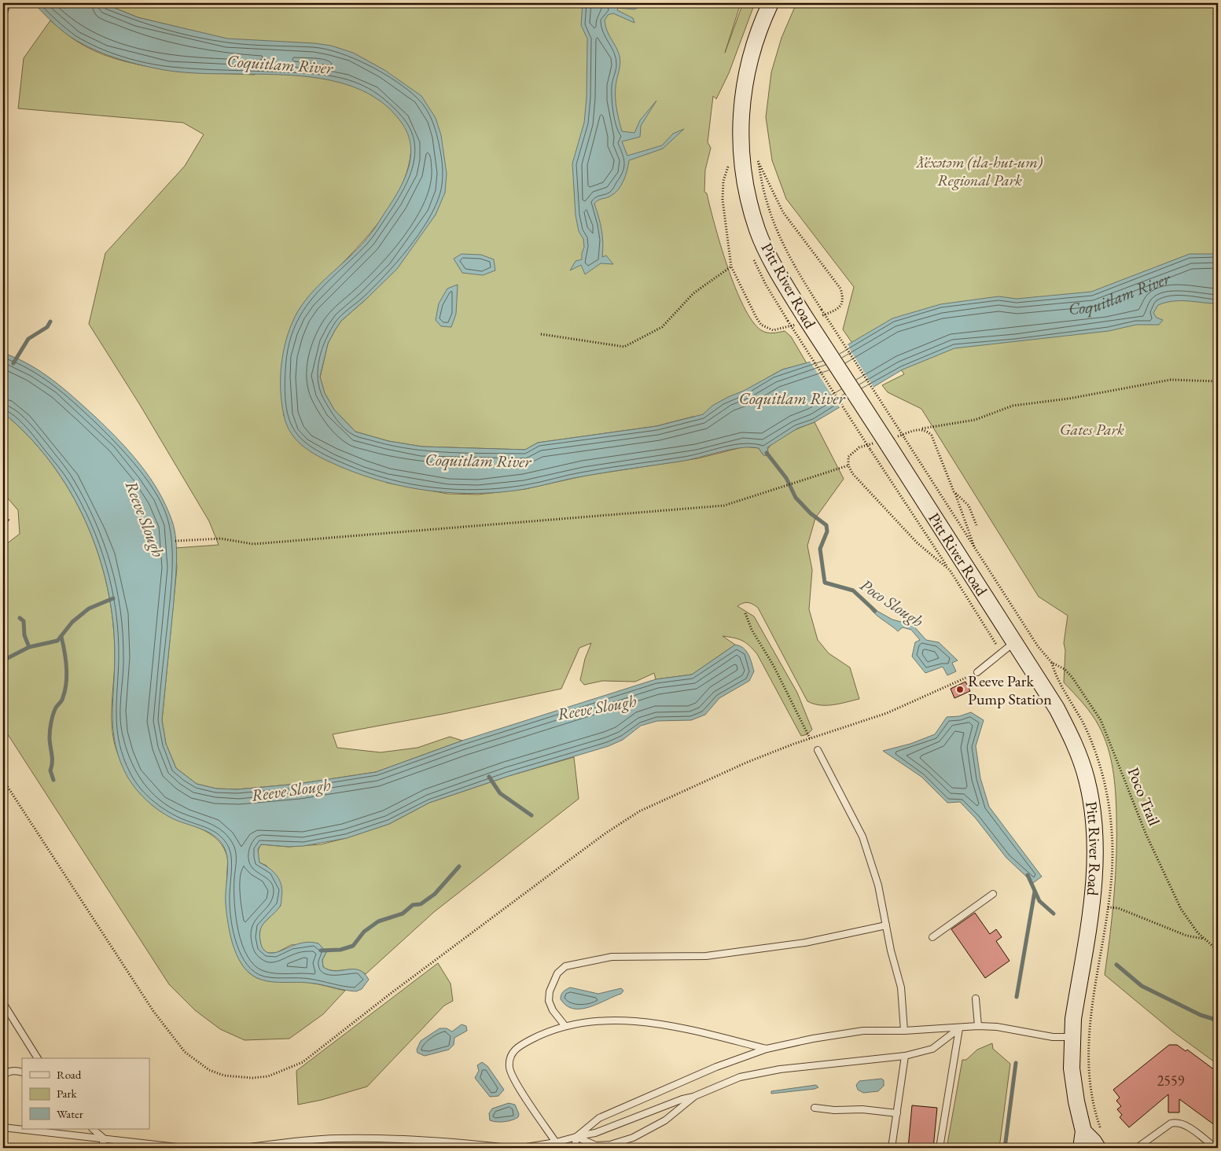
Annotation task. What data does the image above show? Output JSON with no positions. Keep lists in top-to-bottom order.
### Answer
{
  "streets": {
    "main road": ["Pitt River Road"],
    "path": ["Poco Trail"]
  },
  "water": ["Coquitlam River", "Reeve Slough", "Poco Slough"],
  "parks": ["ƛ̓éxətəm (tla-hut-um) Regional Park", "Gates Park"],
  "places": ["Reeve Park Pump Station"],
  "house_numbers": ["2559"],
  "legend": ["Road", "Park", "Water"]
}
